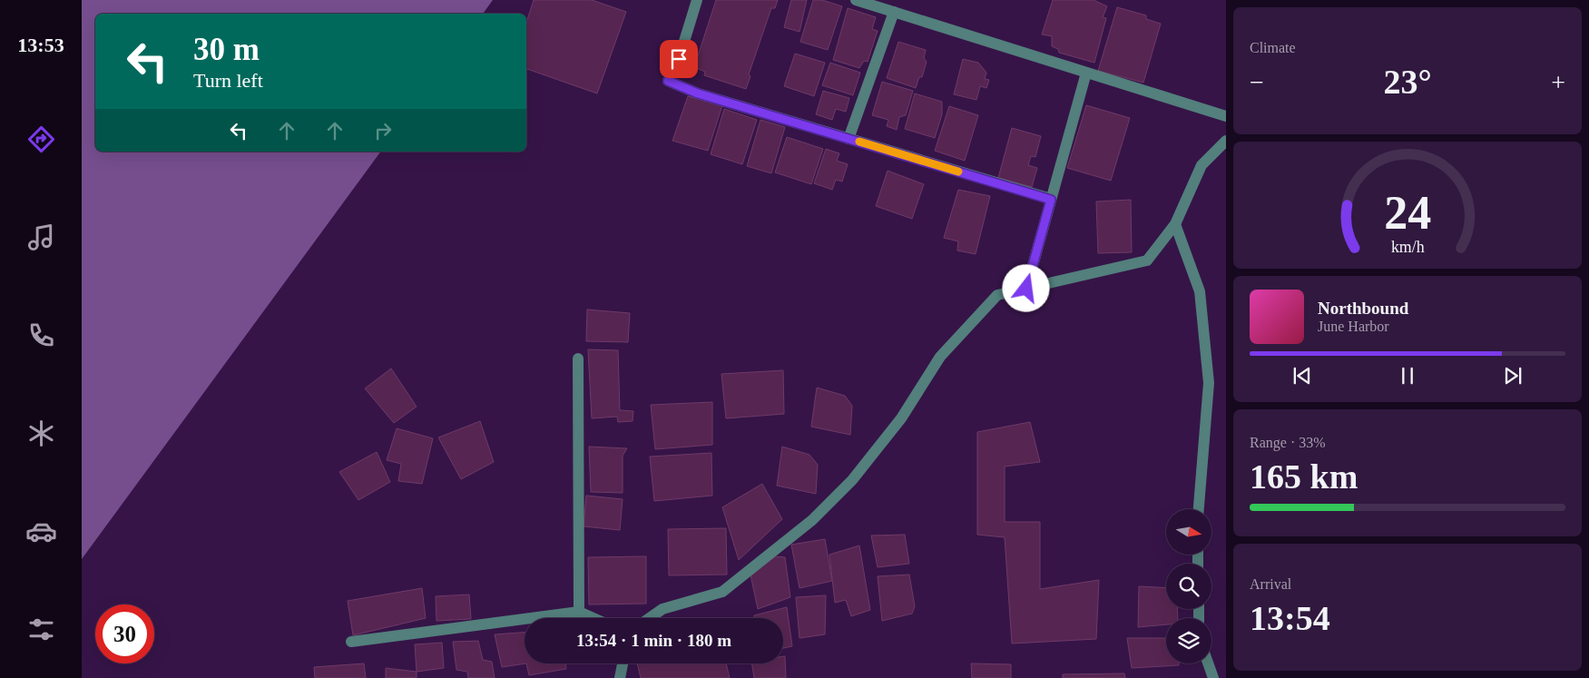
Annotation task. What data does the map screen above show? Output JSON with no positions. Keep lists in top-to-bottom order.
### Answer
{
  "north": "right",
  "page": {
    "tabs": "13:53",
    "tile": [
      "Climate",
      ["Range · 33%", "165 km"],
      ["Arrival", "13:54"]
    ],
    "turn": ["30 m", "Turn left"],
    "heat": ["−", "23°", "+"],
    "song": ["Northbound", "June Harbor"],
    "limit": "30",
    "trip": "13:54 · 1 min · 180 m",
    "gauge": ["24", "km/h"]
  }
}
